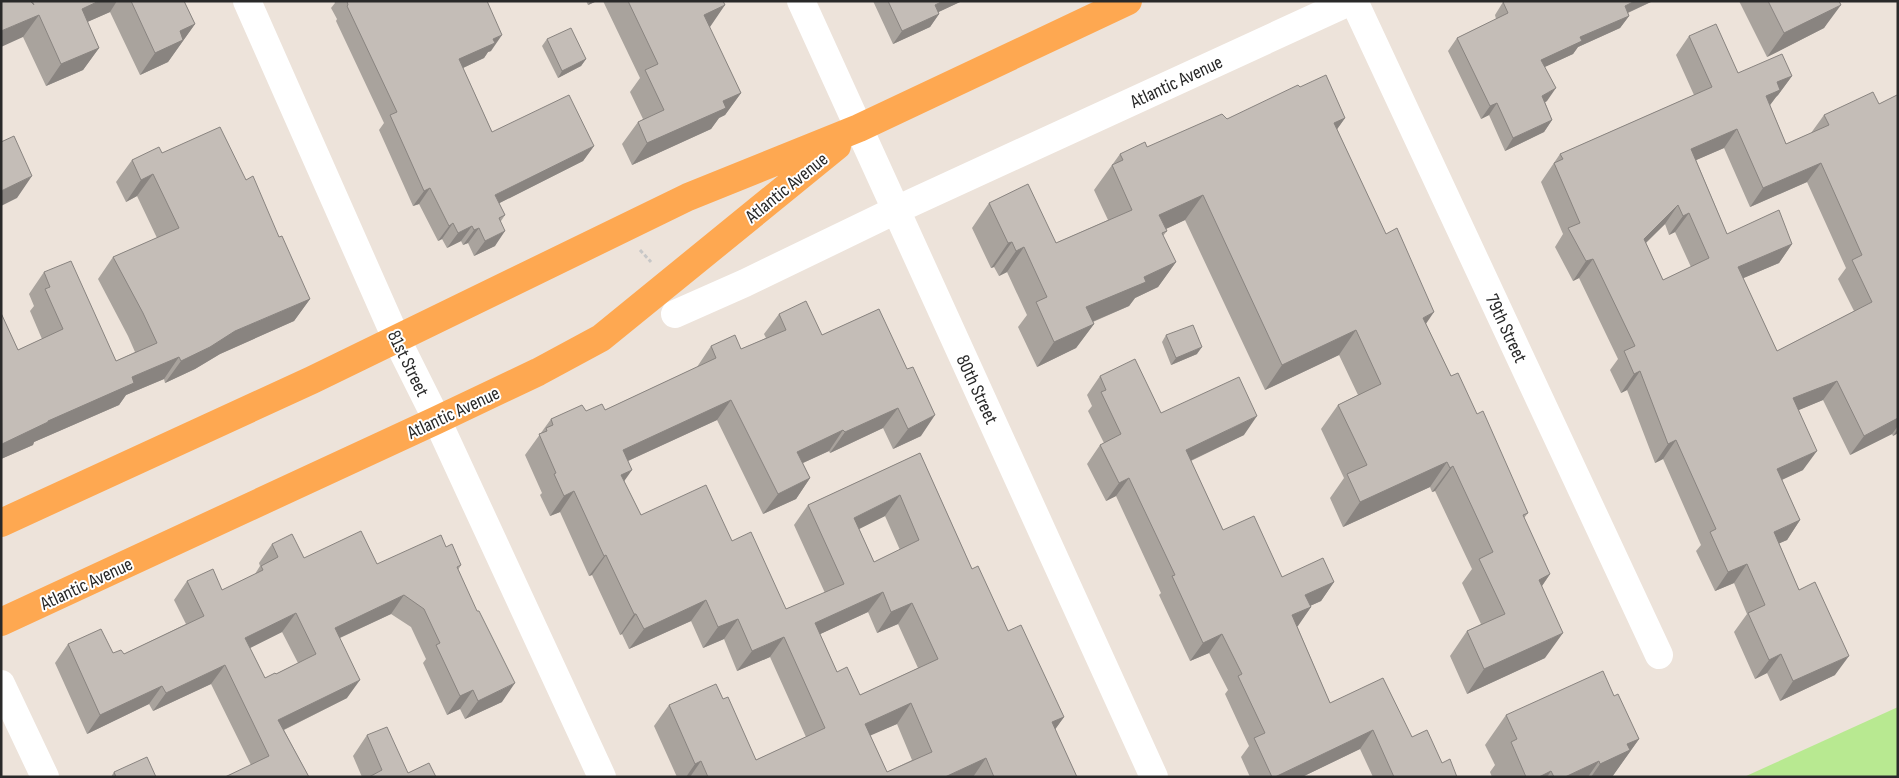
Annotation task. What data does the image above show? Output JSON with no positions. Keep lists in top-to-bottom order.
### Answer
{
  "streets": {
    "highway": ["Atlantic Avenue"],
    "street": ["79th Street", "81st Street", "80th Street"]
  },
  "crossings": [
    ["Atlantic Avenue", "79th Street"],
    ["Atlantic Avenue", "81st Street"],
    ["Atlantic Avenue", "80th Street"]
  ]
}
